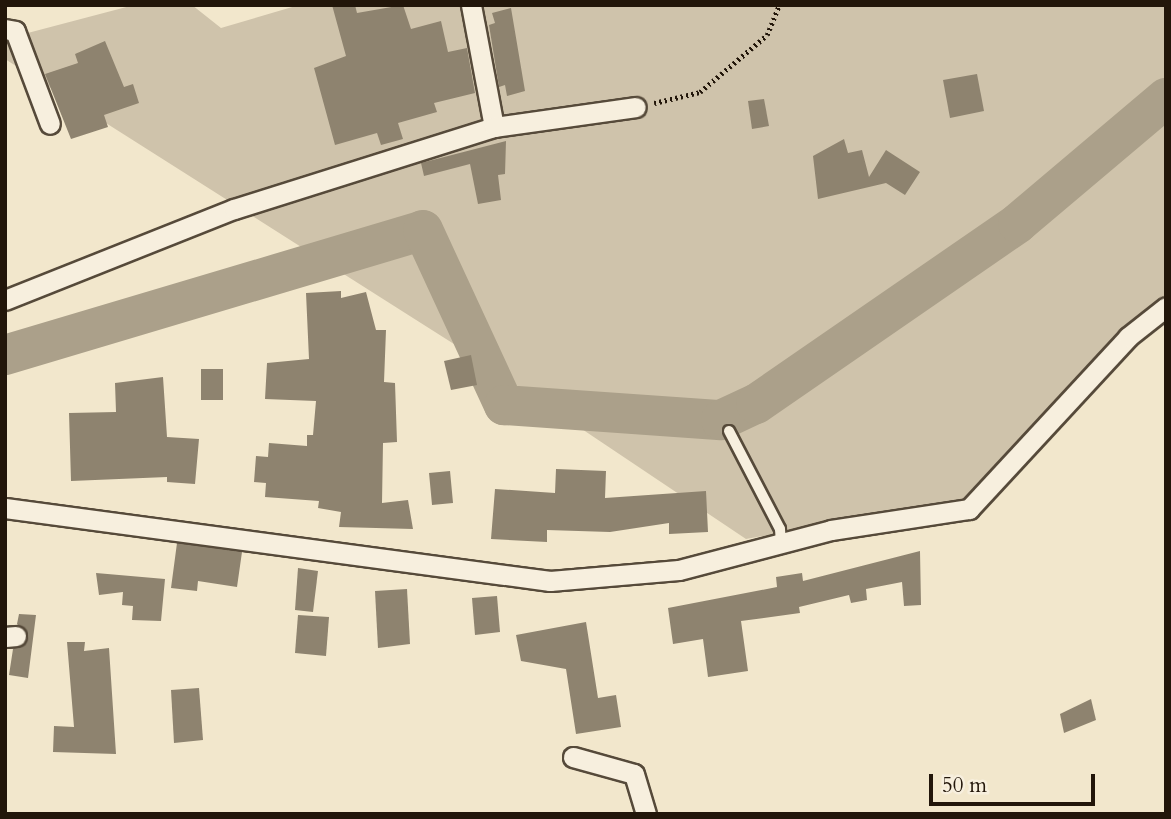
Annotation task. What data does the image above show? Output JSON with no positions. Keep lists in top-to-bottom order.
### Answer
{
  "scale_bar": "50 m"
}
